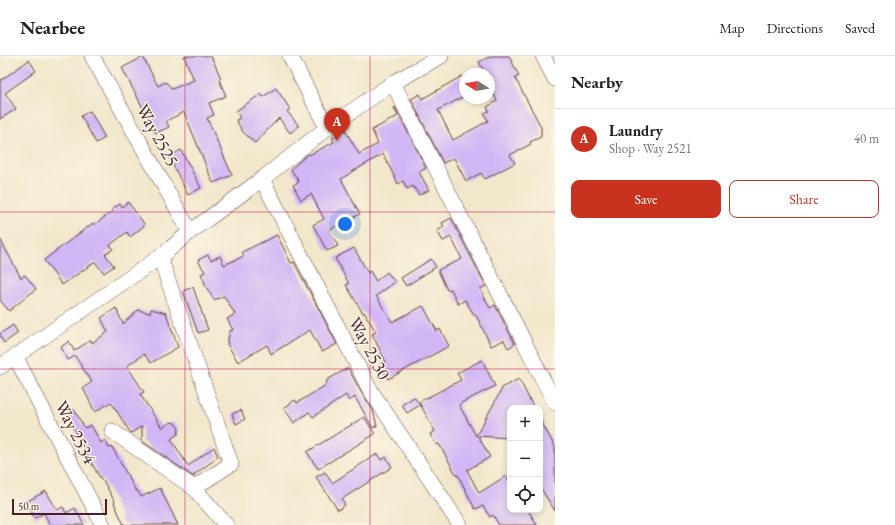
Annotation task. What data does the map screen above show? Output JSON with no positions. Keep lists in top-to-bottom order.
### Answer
{
  "streets": {
    "street": ["Way 2525", "Way 2530", "Way 2534"]
  },
  "scale_bar": "50 m",
  "north": "left",
  "page": {
    "header": "Nearbee",
    "nav": ["Map", "Directions", "Saved"],
    "heading": "Nearby",
    "pins": "A",
    "list": [
      {
        "mark": "A",
        "name": "Laundry",
        "note": "Shop · Way 2521",
        "value": "40 m"
      }
    ],
    "buttons": ["Save", "Share"],
    "map_buttons": ["+", "−"],
    "scale": "50 m"
  }
}
